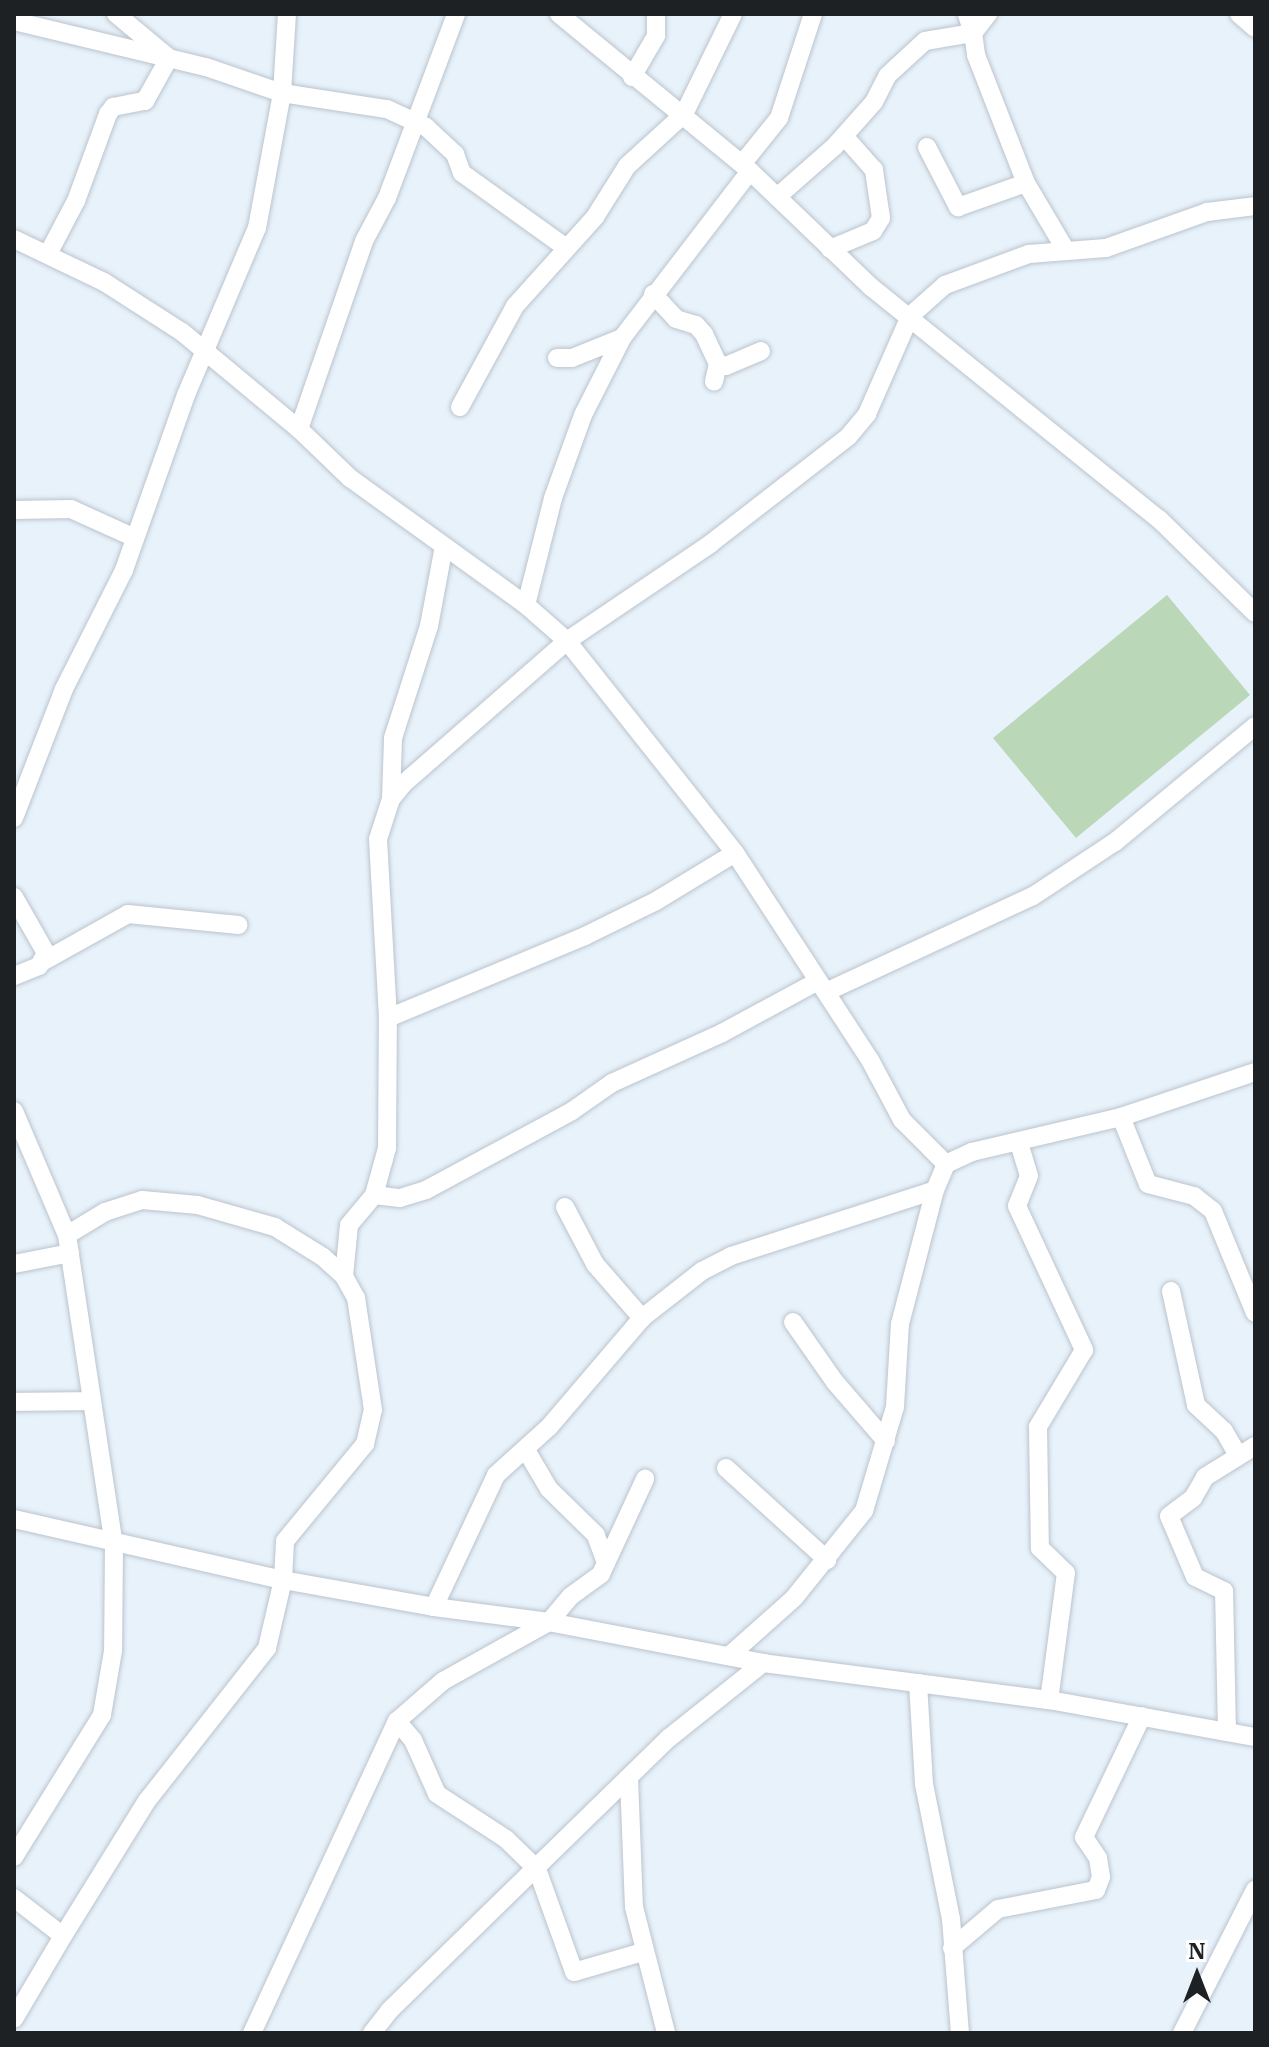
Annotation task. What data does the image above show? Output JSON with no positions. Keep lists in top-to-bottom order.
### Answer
{
  "north": "top"
}
